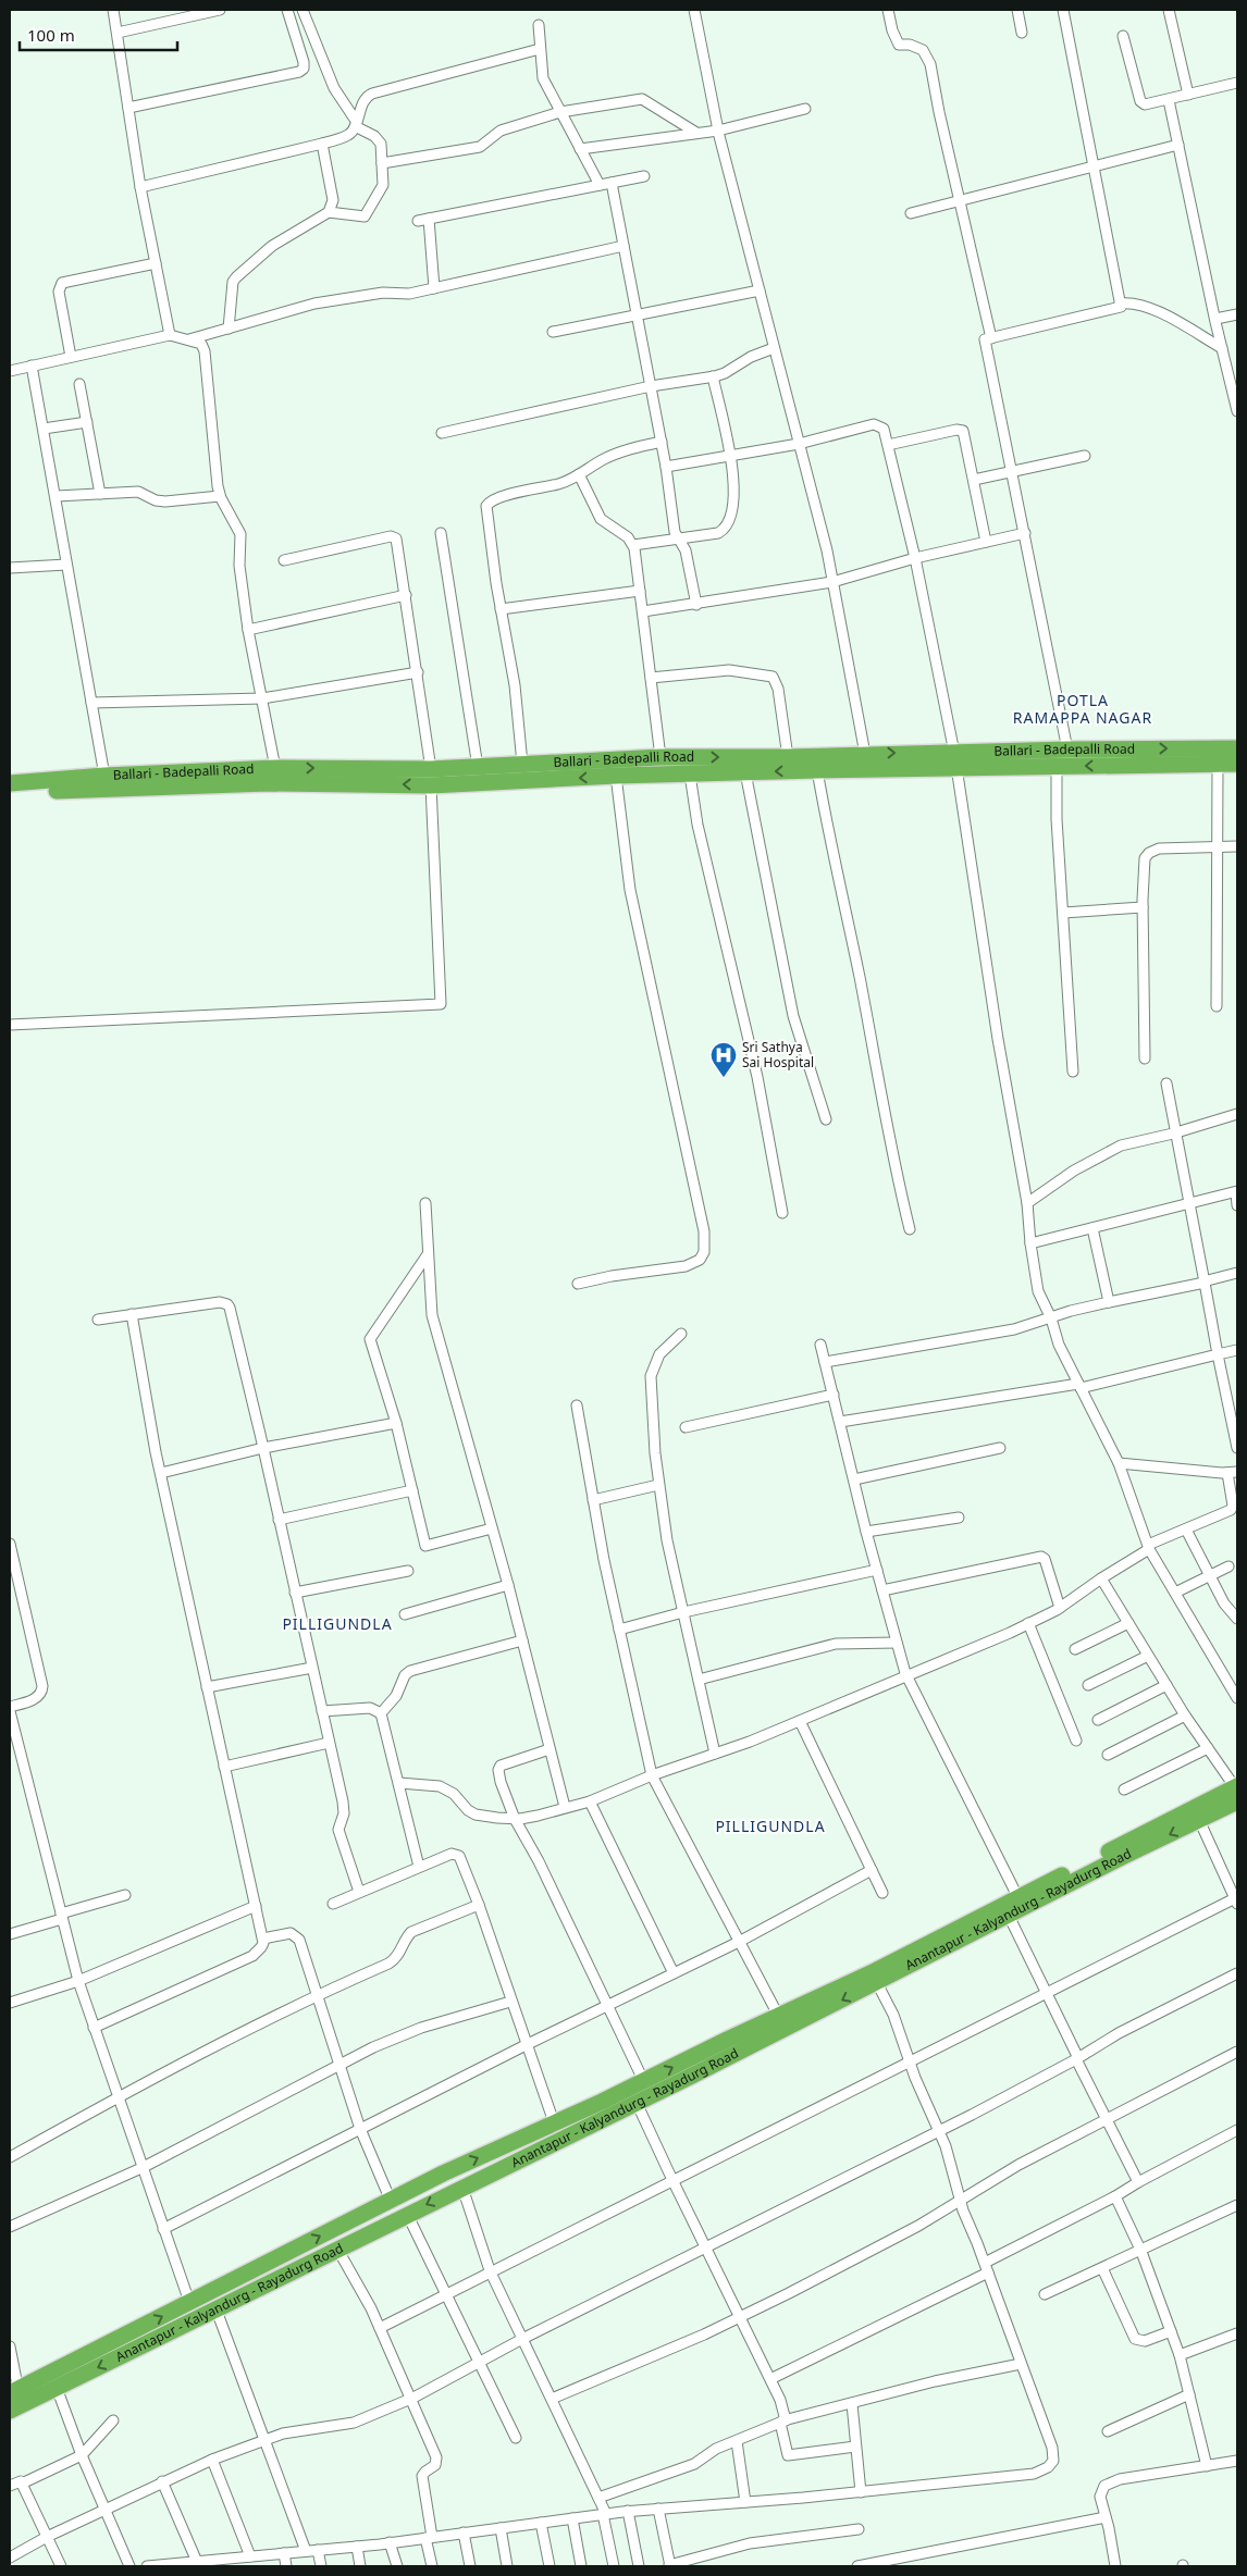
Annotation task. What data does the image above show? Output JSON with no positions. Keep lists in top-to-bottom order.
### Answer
{
  "streets": {
    "highway": ["Ballari - Badepalli Road", "Anantapur - Kalyandurg - Rayadurg Road"]
  },
  "districts": ["POTLA RAMAPPA NAGAR", "PILLIGUNDLA", "PILLIGUNDLA"],
  "places": {
    "hospital": ["Sri Sathya Sai Hospital"]
  },
  "scale_bar": "100 m"
}
